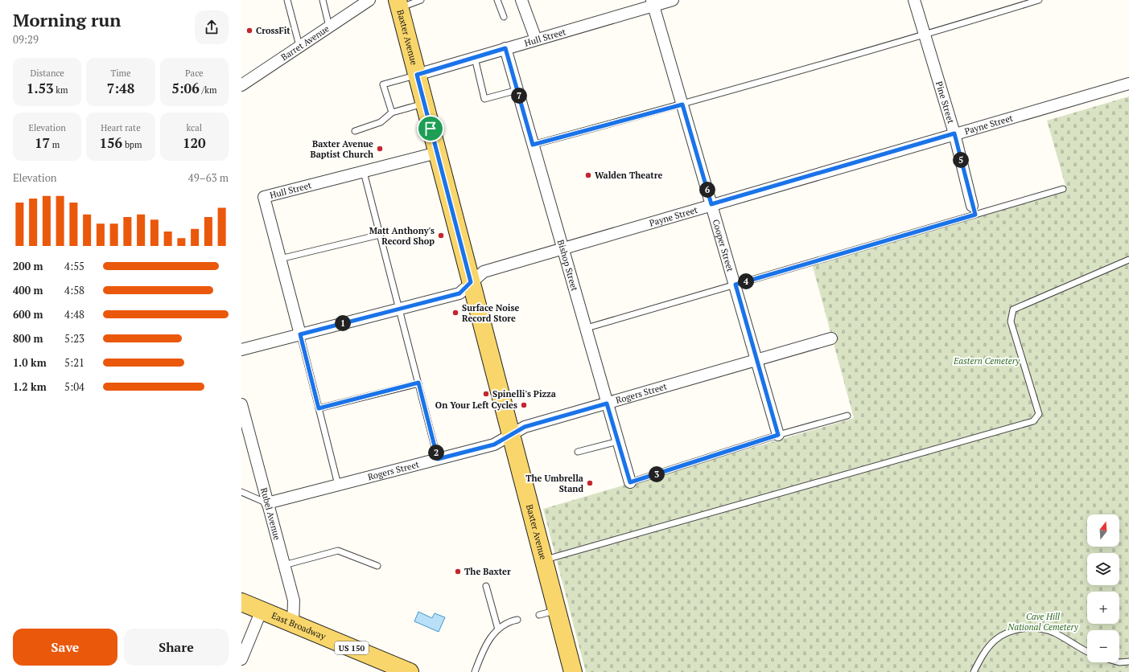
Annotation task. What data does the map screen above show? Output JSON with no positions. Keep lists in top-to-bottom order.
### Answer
{
  "streets": {
    "main road": ["Baxter Avenue", "East Broadway", "US 150"],
    "street": [
      "Hull Street",
      "Barret Avenue",
      "Pine Street",
      "Payne Street",
      "Cooper Street",
      "Bishop Street",
      "Rogers Street",
      "Rubel Avenue"
    ]
  },
  "crossings": [
    ["Hull Street", "Baxter Avenue"],
    ["Hull Street", "Payne Street"],
    ["Hull Street", "Cooper Street"],
    ["Hull Street", "Bishop Street"],
    ["Baxter Avenue", "Payne Street"],
    ["Baxter Avenue", "Rogers Street"],
    ["Pine Street", "Payne Street"],
    ["Payne Street", "Cooper Street"],
    ["Payne Street", "Bishop Street"],
    ["Cooper Street", "Rogers Street"],
    ["Bishop Street", "Rogers Street"],
    ["Rogers Street", "Rubel Avenue"],
    ["Rubel Avenue", "East Broadway"]
  ],
  "parks": ["Eastern Cemetery", "Cave Hill National Cemetery"],
  "places": [
    "CrossFit",
    "Baxter Avenue Baptist Church",
    "Walden Theatre",
    "Matt Anthony's Record Shop",
    "Surface Noise Record Store",
    "Spinelli's Pizza",
    "On Your Left Cycles",
    "The Umbrella Stand",
    "The Baxter"
  ],
  "north": "top",
  "page": {
    "heading": ["Morning run", "09:29"],
    "stats": [
      ["Distance", "1.53 km"],
      ["Time", "7:48"],
      ["Pace", "5:06 /km"],
      ["Elevation", "17 m"],
      ["Heart rate", "156 bpm"],
      ["kcal", "120"]
    ],
    "pins": [
      "7",
      "5",
      "6",
      "4",
      "1",
      "2",
      "3"
    ],
    "chart": ["Elevation", "49–63 m"],
    "list": [
      {
        "name": "200 m",
        "note": "4:55"
      },
      {
        "name": "400 m",
        "note": "4:58"
      },
      {
        "name": "600 m",
        "note": "4:48"
      },
      {
        "name": "800 m",
        "note": "5:23"
      },
      {
        "name": "1.0 km",
        "note": "5:21"
      },
      {
        "name": "1.2 km",
        "note": "5:04"
      }
    ],
    "map_buttons": ["+", "−"],
    "buttons": ["Save", "Share"]
  }
}
